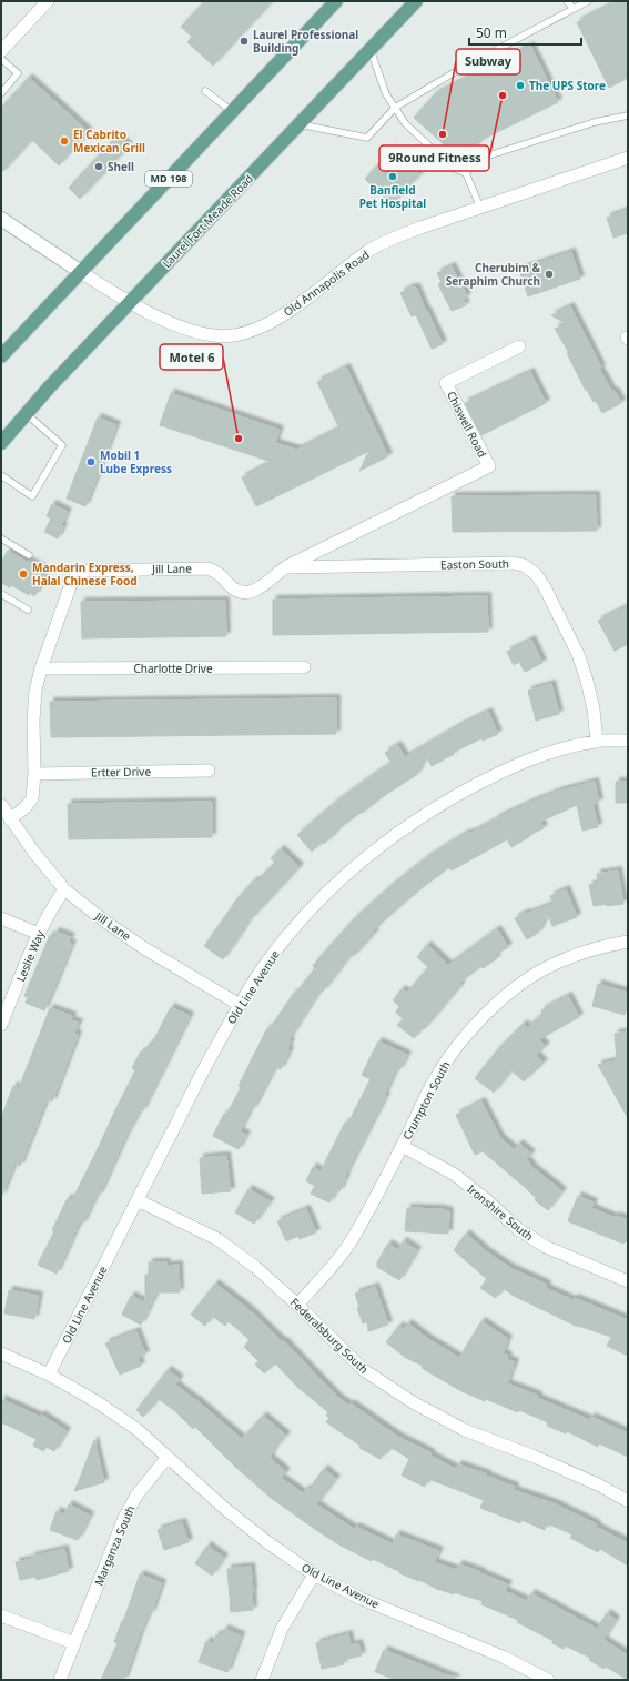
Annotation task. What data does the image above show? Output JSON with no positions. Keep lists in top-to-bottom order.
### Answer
{
  "streets": {
    "main road": ["MD 198", "Laurel Fort Meade Road"],
    "street": [
      "Old Annapolis Road",
      "Chiswell Road",
      "Easton South",
      "Jill Lane",
      "Charlotte Drive",
      "Ertter Drive",
      "Leslie Way",
      "Old Line Avenue",
      "Crumpton South",
      "Ironshire South",
      "Federalsburg South",
      "Marganza South"
    ]
  },
  "crossings": [
    ["MD 198", "Old Annapolis Road"],
    ["Laurel Fort Meade Road", "Old Annapolis Road"],
    ["Chiswell Road", "Jill Lane"],
    ["Easton South", "Jill Lane"],
    ["Easton South", "Old Line Avenue"],
    ["Jill Lane", "Charlotte Drive"],
    ["Jill Lane", "Ertter Drive"],
    ["Jill Lane", "Leslie Way"],
    ["Jill Lane", "Old Line Avenue"],
    ["Old Line Avenue", "Federalsburg South"],
    ["Old Line Avenue", "Marganza South"],
    ["Crumpton South", "Ironshire South"],
    ["Crumpton South", "Federalsburg South"]
  ],
  "places": [
    "Laurel Professional Building",
    "The UPS Store",
    "9Round Fitness",
    "Subway",
    "El Cabrito Mexican Grill",
    "Shell",
    "Banfield Pet Hospital",
    "Cherubim & Seraphim Church",
    "Motel 6",
    "Mobil 1 Lube Express",
    "Mandarin Express, Halal Chinese Food"
  ],
  "scale_bar": "50 m"
}
